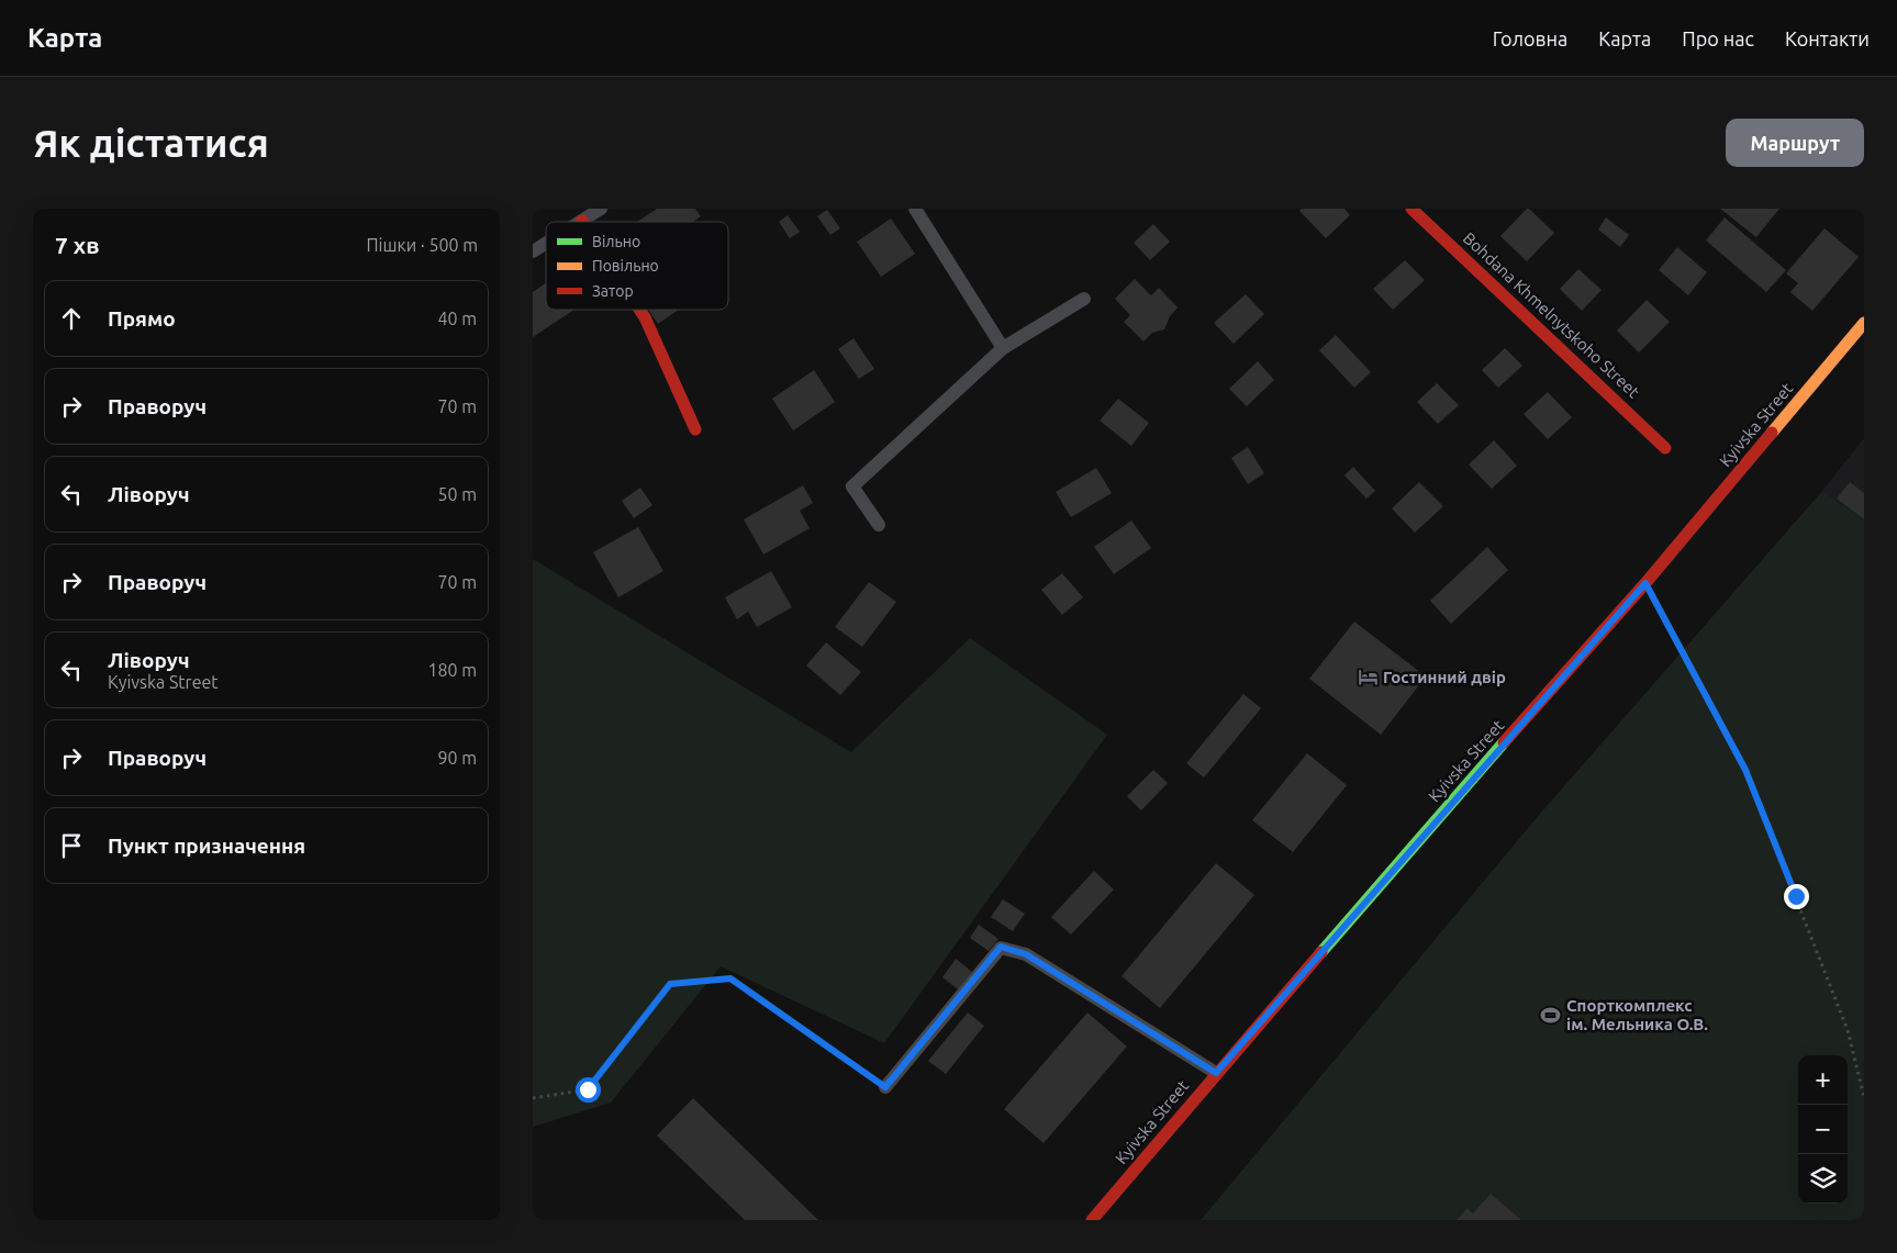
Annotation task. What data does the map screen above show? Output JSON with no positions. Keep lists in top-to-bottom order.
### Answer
{
  "streets": {
    "main road": ["Bohdana Khmelnytskoho Street", "Kyivska Street"]
  },
  "places": {
    "hotel": ["Гостинний двір"],
    "sports": ["Спорткомплекс ім. Мельника О.В."]
  },
  "legend": ["Вільно", "Повільно", "Затор"],
  "page": {
    "header": "Карта",
    "nav": [
      "Головна",
      "Карта",
      "Про нас",
      "Контакти"
    ],
    "buttons": "Маршрут",
    "title": "Як дістатися",
    "heading": ["7 хв", "Пішки · 500 m"],
    "list": [
      ["Прямо", "40 m"],
      ["Праворуч", "70 m"],
      ["Ліворуч", "50 m"],
      ["Праворуч", "70 m"],
      ["Ліворуч", "Kyivska Street", "180 m"],
      ["Праворуч", "90 m"],
      "Пункт призначення"
    ],
    "map_buttons": ["+", "−"]
  }
}
